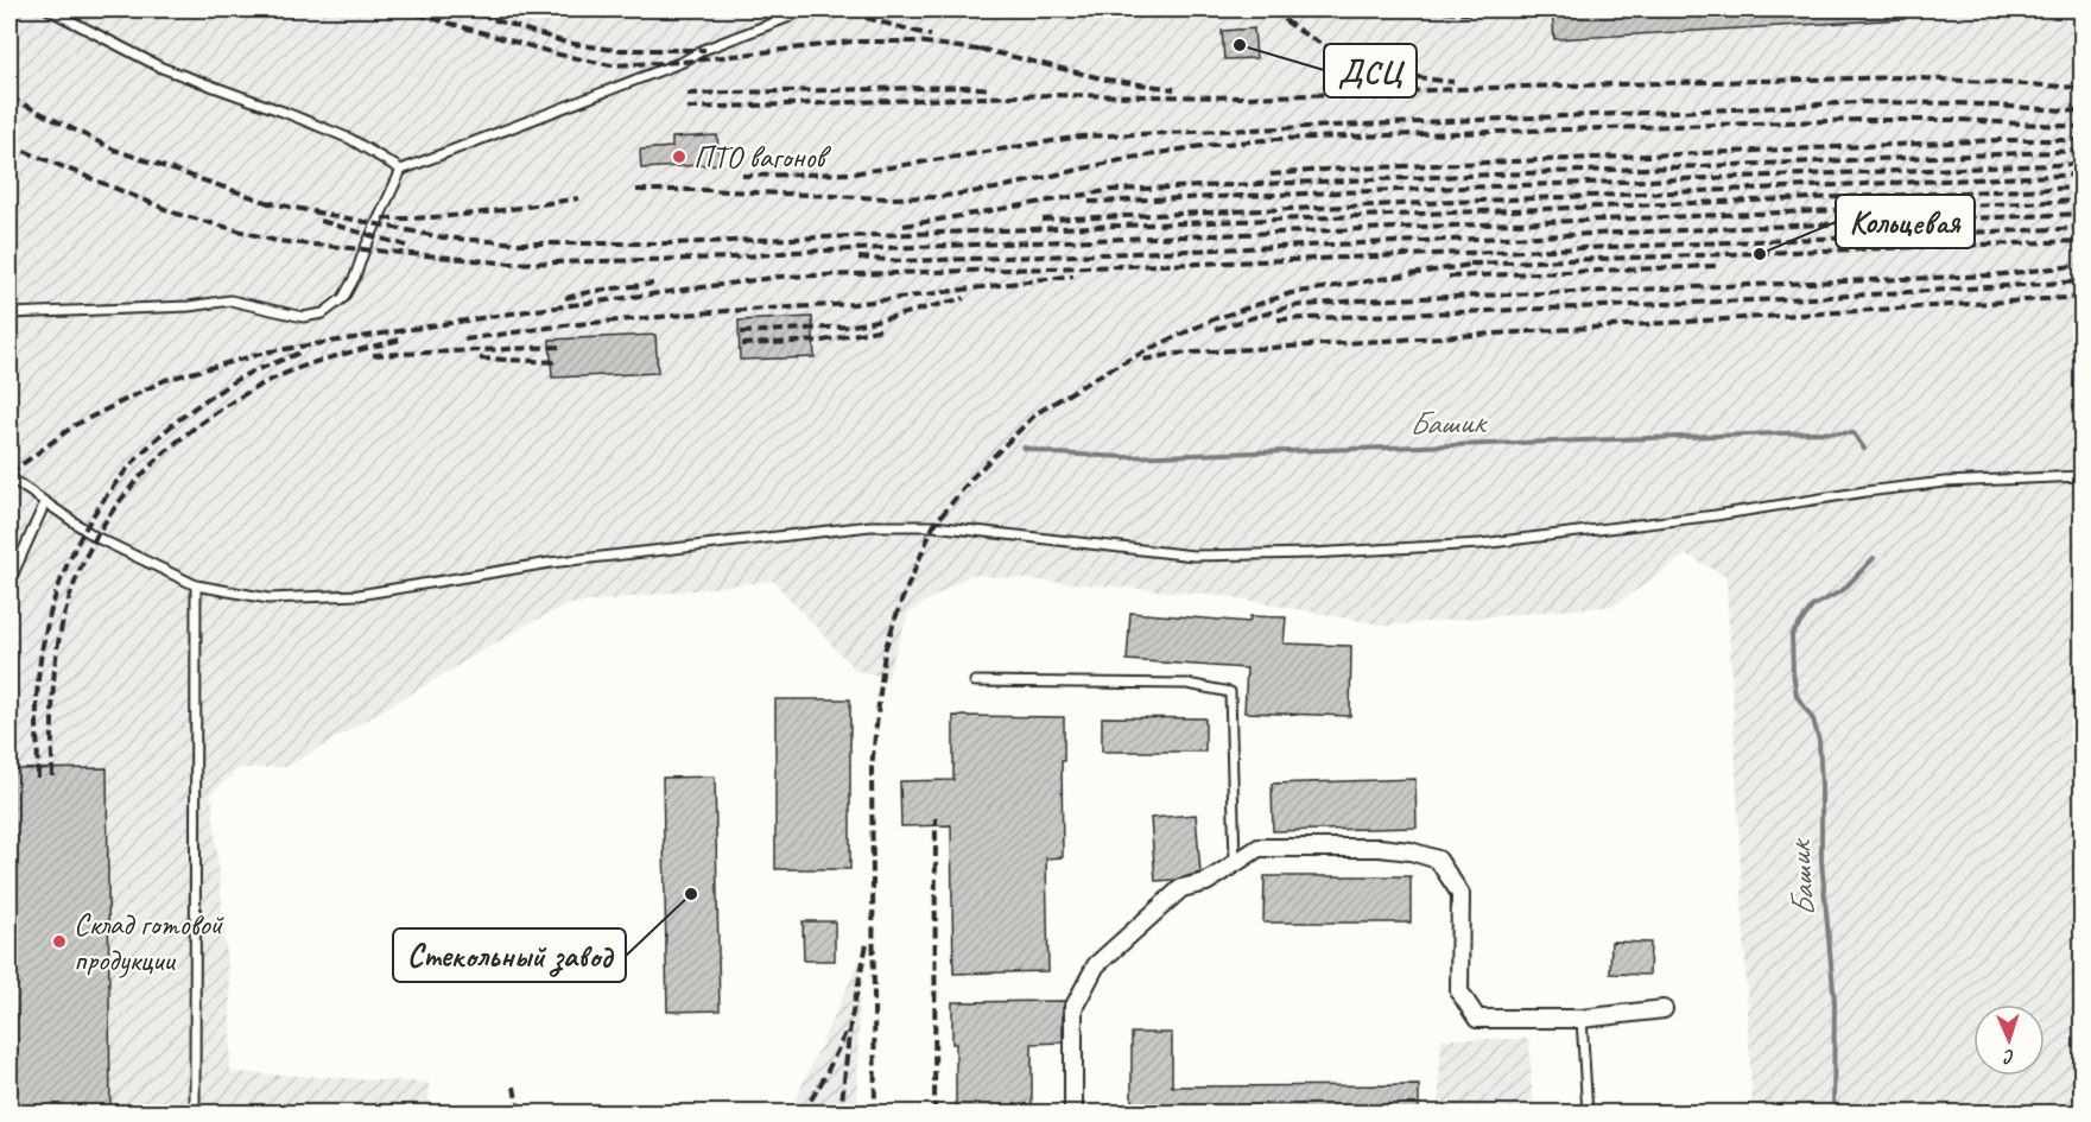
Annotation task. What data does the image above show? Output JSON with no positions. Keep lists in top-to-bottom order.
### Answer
{
  "water": ["Башик"],
  "places": [
    "ДСЦ",
    "ПТО вагонов",
    "Кольцевая",
    "Стекольный завод",
    "Склад готовой продукции"
  ],
  "north": "bottom"
}
